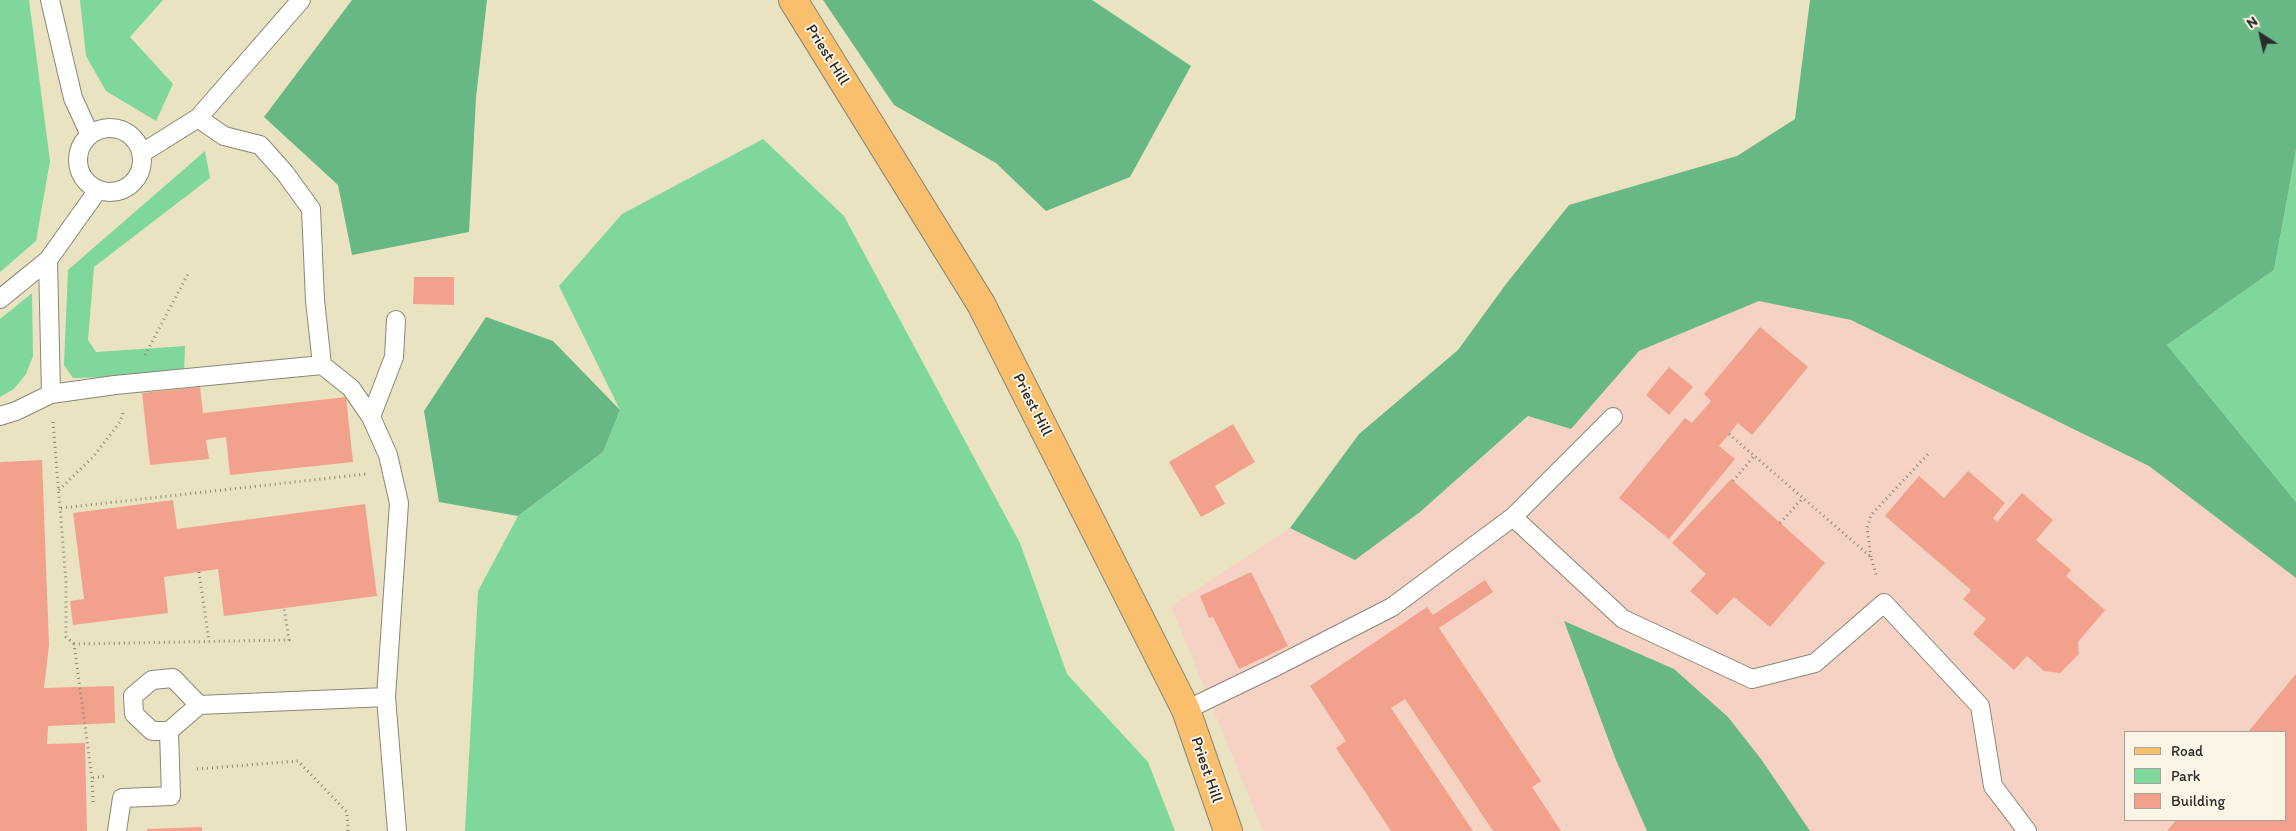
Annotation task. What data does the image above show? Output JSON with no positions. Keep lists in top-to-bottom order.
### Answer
{
  "streets": {
    "main road": ["Priest Hill"]
  },
  "legend": ["Road", "Park", "Building"],
  "north": "top left"
}
